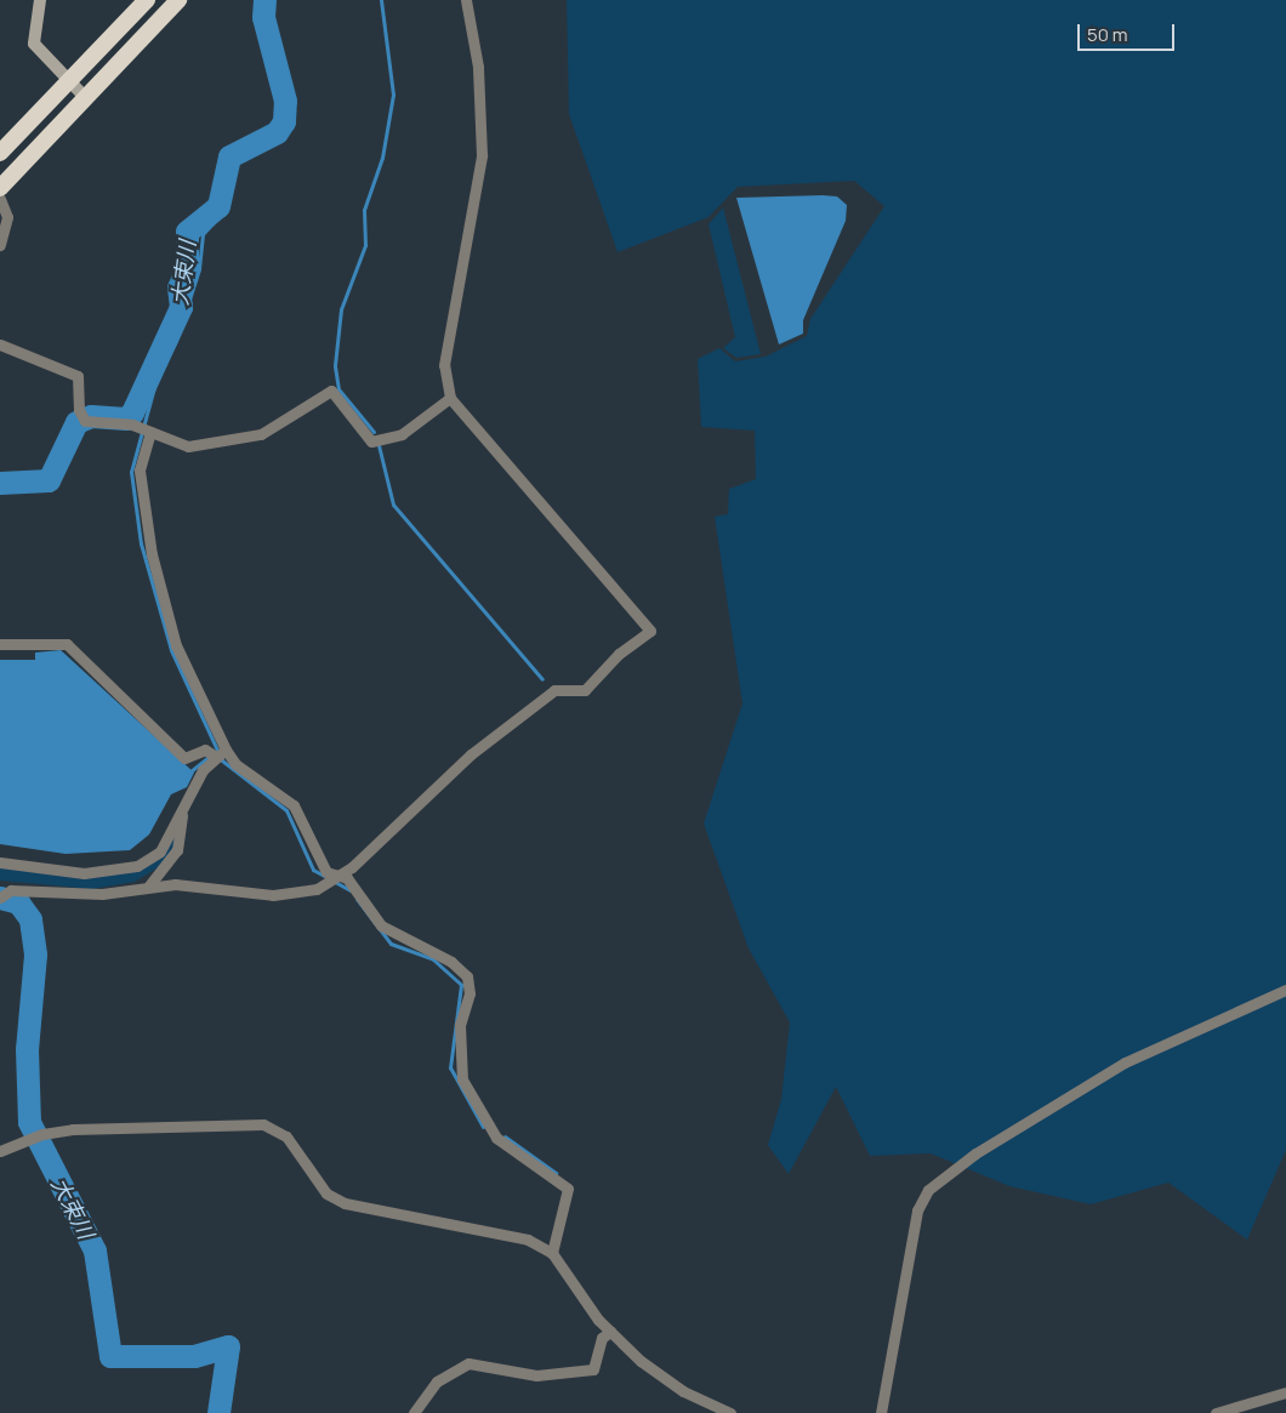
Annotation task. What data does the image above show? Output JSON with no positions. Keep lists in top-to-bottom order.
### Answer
{
  "water": ["大束川"],
  "scale_bar": "50 m"
}
